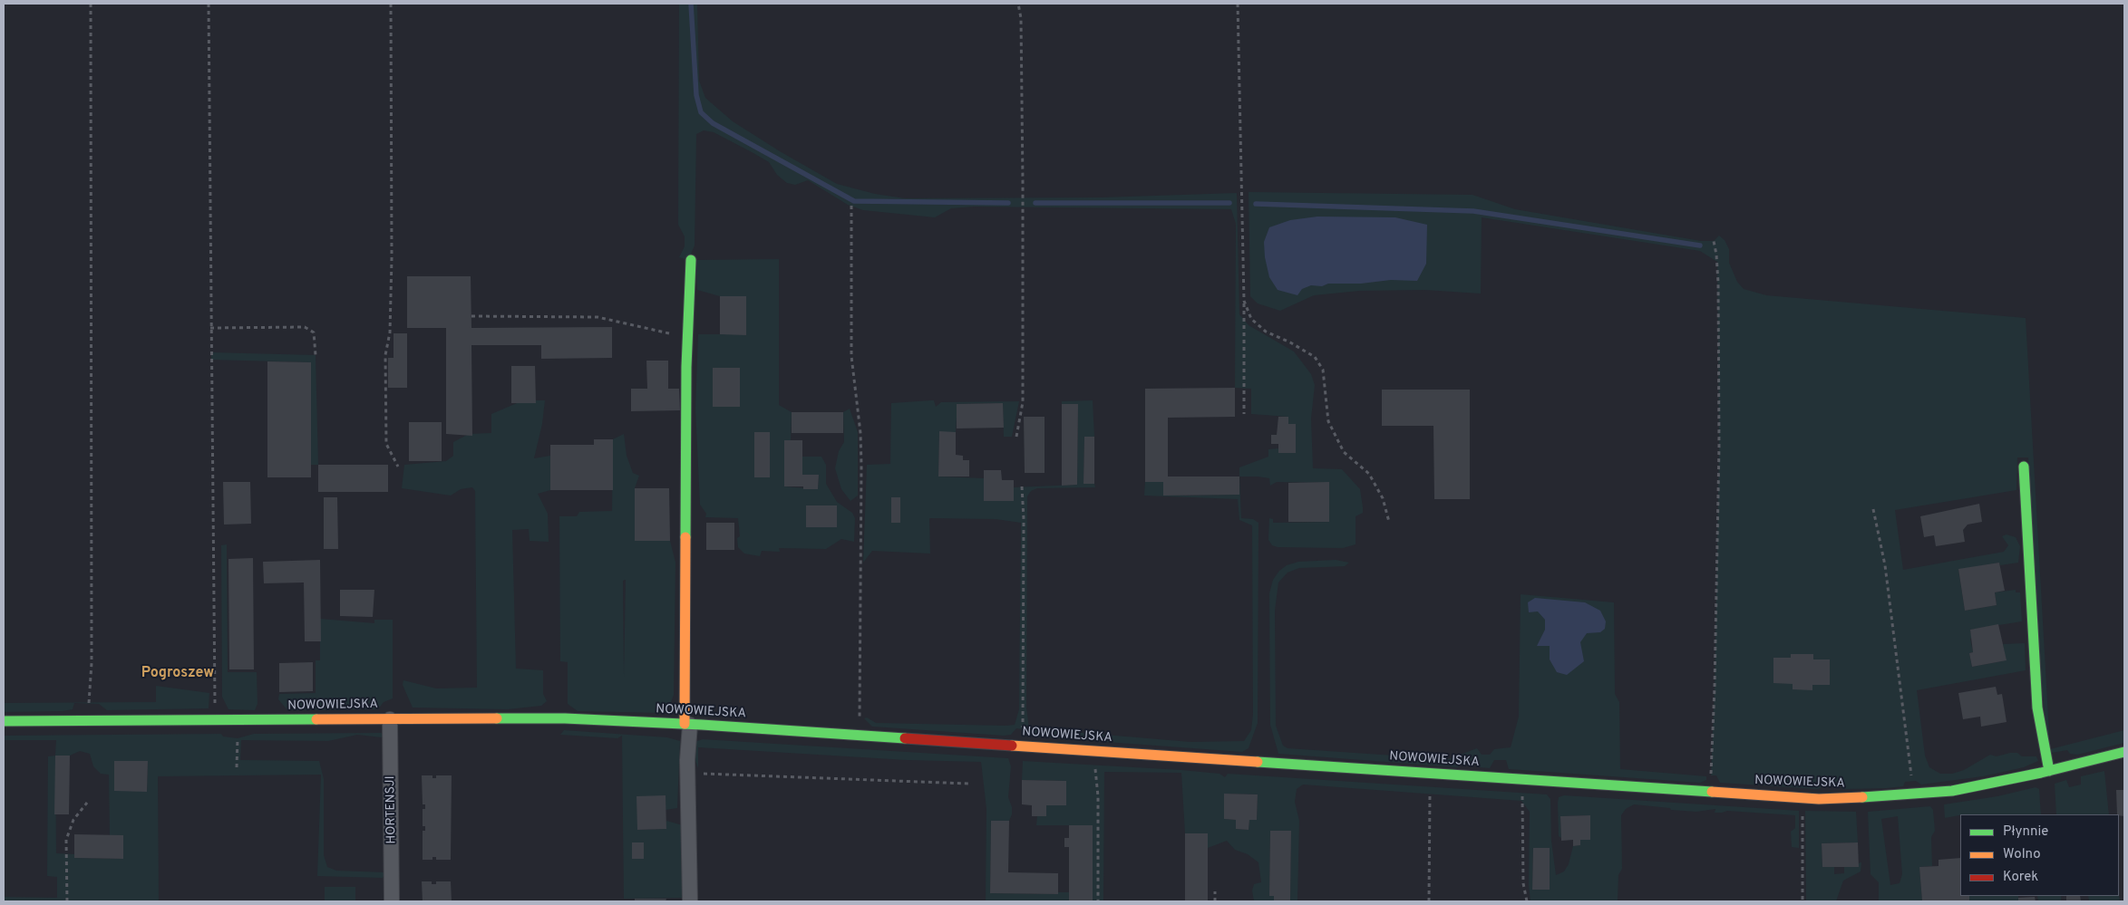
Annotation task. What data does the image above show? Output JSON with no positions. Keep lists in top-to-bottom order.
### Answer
{
  "streets": {
    "street": ["NOWOWIEJSKA", "HORTENSJI"]
  },
  "crossings": [
    ["NOWOWIEJSKA", "HORTENSJI"]
  ],
  "districts": ["Pogroszew"],
  "legend": ["Płynnie", "Wolno", "Korek"]
}
